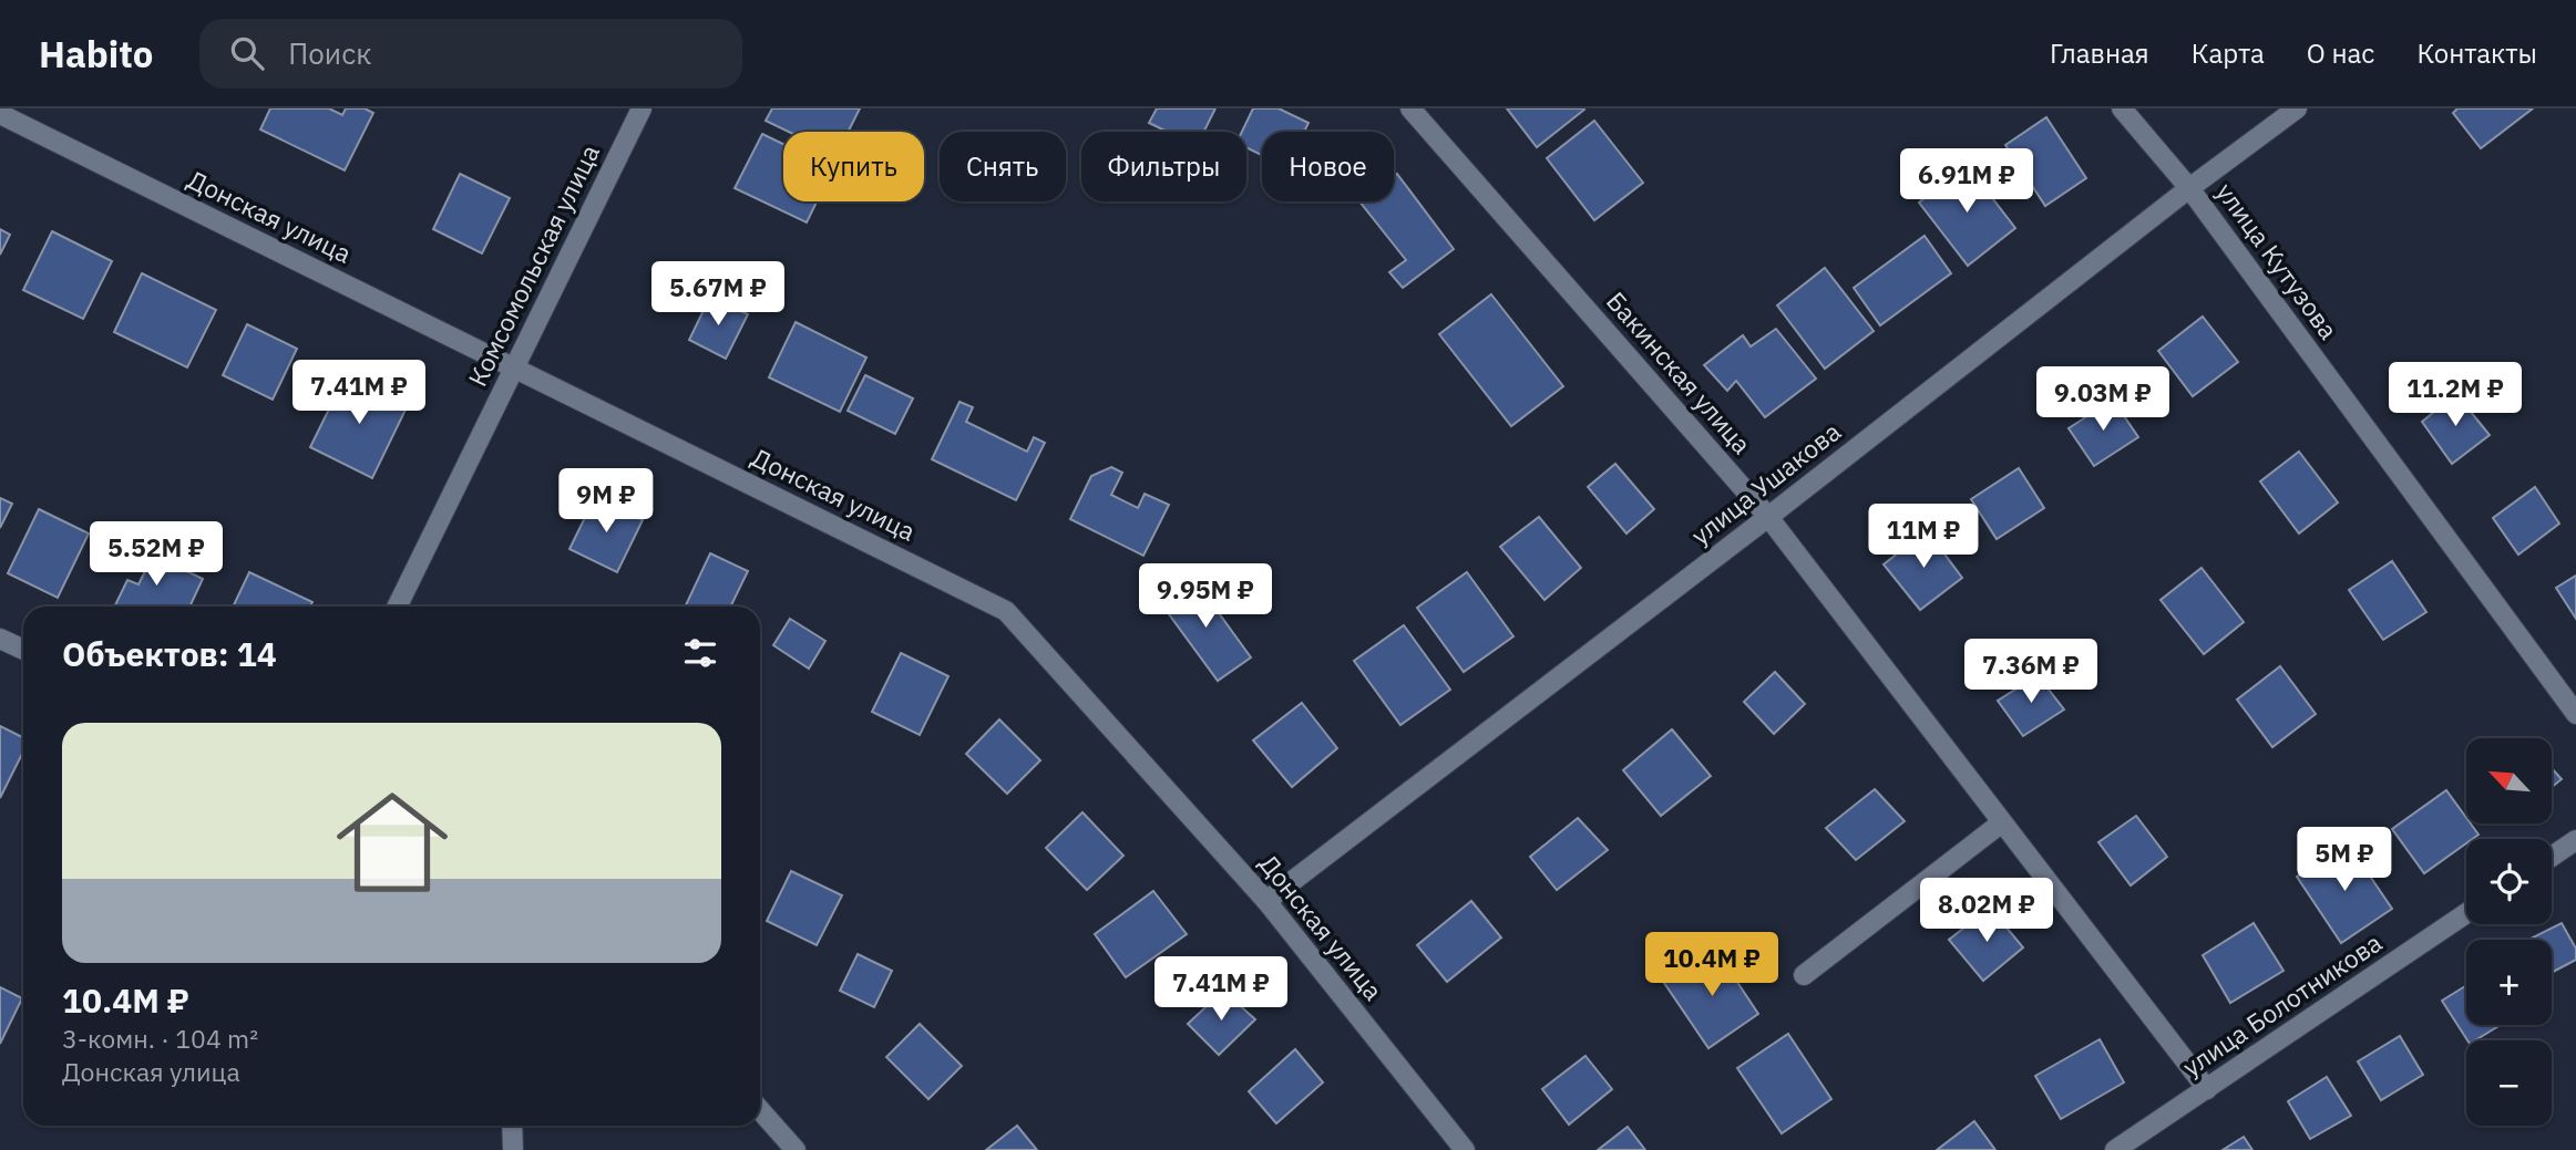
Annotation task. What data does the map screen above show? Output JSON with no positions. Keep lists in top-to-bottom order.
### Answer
{
  "streets": {
    "street": [
      "Донская улица",
      "улица Кутузова",
      "Комсомольская улица",
      "Бакинская улица",
      "улица Ушакова",
      "улица Болотникова"
    ]
  },
  "crossings": [
    ["Донская улица", "Комсомольская улица"],
    ["Донская улица", "улица Ушакова"],
    ["улица Кутузова", "улица Ушакова"],
    ["Бакинская улица", "улица Ушакова"],
    ["Бакинская улица", "улица Болотникова"]
  ],
  "north": "top left",
  "page": {
    "header": "Habito",
    "search": "Поиск",
    "nav": [
      "Главная",
      "Карта",
      "О нас",
      "Контакты"
    ],
    "chip": [
      "Купить",
      "Снять",
      "Фильтры",
      "Новое"
    ],
    "price": [
      "6.91M ₽",
      "5.67M ₽",
      "7.41M ₽",
      "11.2M ₽",
      "9.03M ₽",
      "9M ₽",
      "11M ₽",
      "5.52M ₽",
      "9.95M ₽",
      "7.36M ₽",
      "5M ₽",
      "8.02M ₽",
      "10.4M ₽",
      "7.41M ₽"
    ],
    "heading": "Объектов: 14",
    "list": [
      {
        "name": "10.4M ₽",
        "note": "3-комн. · 104 m² · Донская улица"
      }
    ],
    "map_buttons": ["+", "−"]
  }
}
